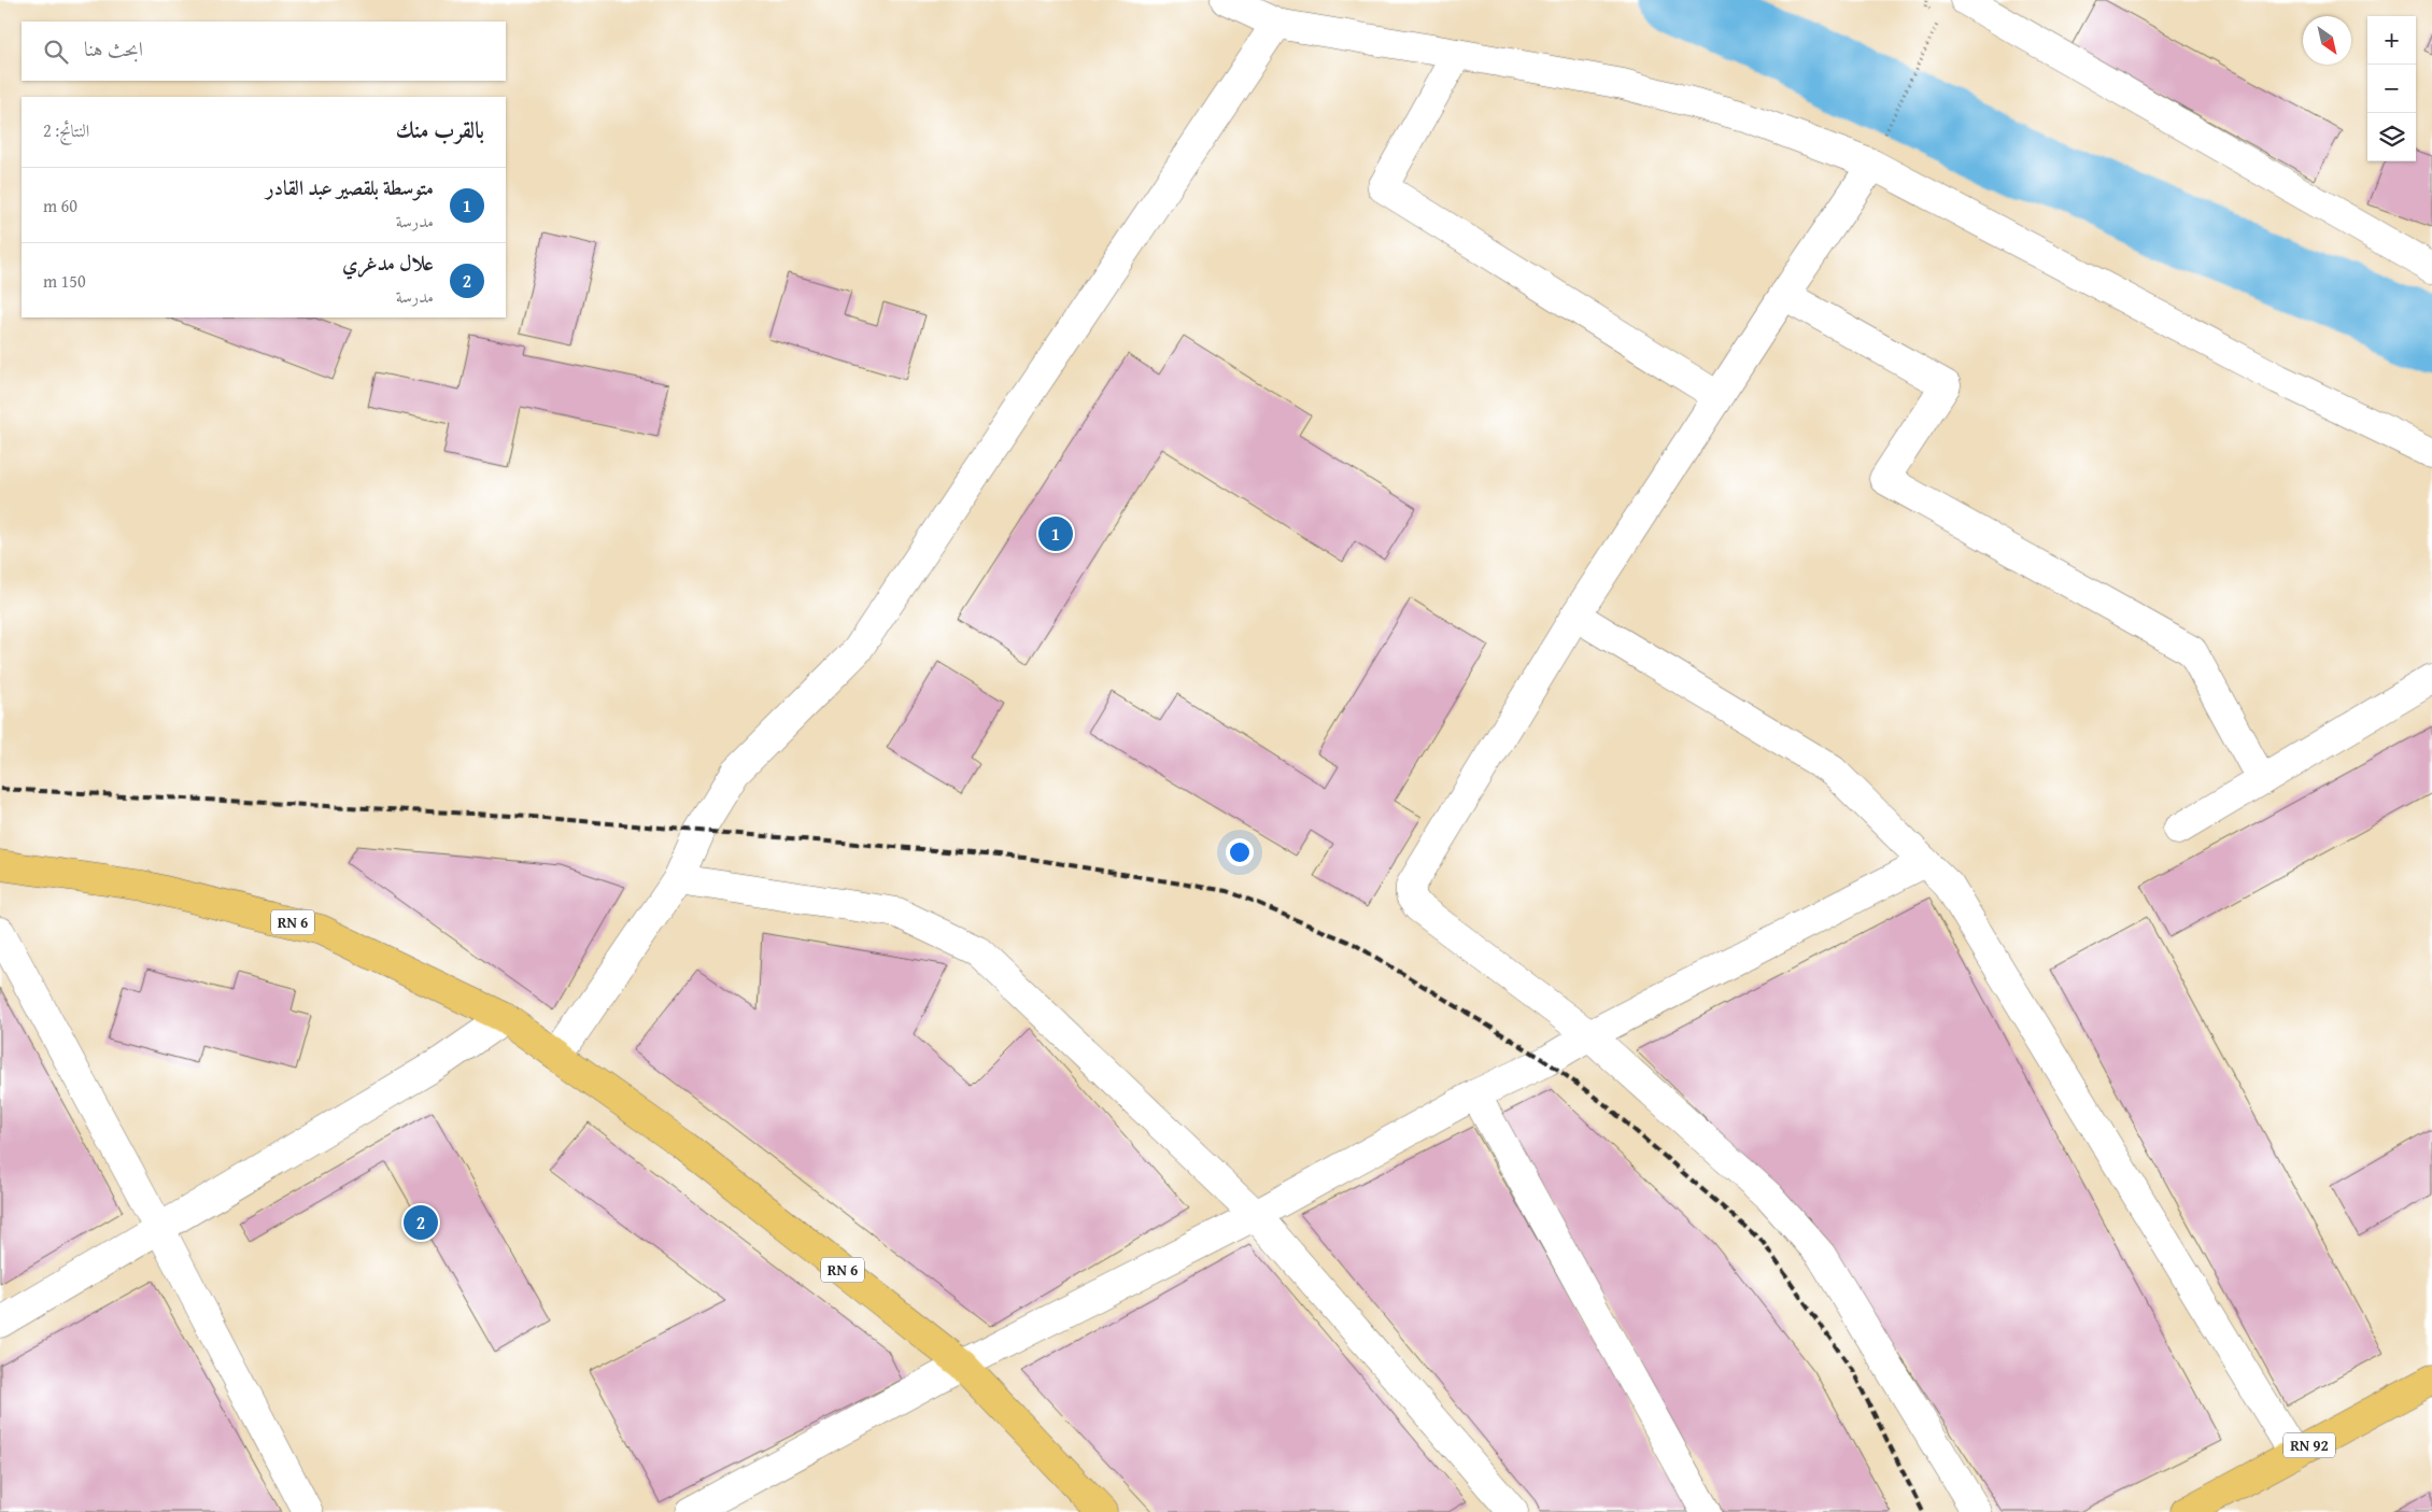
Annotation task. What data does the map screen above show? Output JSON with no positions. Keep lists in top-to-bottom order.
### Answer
{
  "streets": {
    "highway": ["RN 6", "RN 92"]
  },
  "north": "bottom right",
  "page": {
    "map_buttons": ["+", "−"],
    "search": "ابحث هنا",
    "heading": ["بالقرب منك", "النتائج: 2"],
    "list": [
      {
        "mark": "1",
        "name": "متوسطة بلقصير عبد القادر",
        "note": "مدرسة",
        "value": "60 m"
      },
      {
        "mark": "2",
        "name": "علال مدغري",
        "note": "مدرسة",
        "value": "150 m"
      }
    ],
    "pins": ["1", "2"]
  }
}
